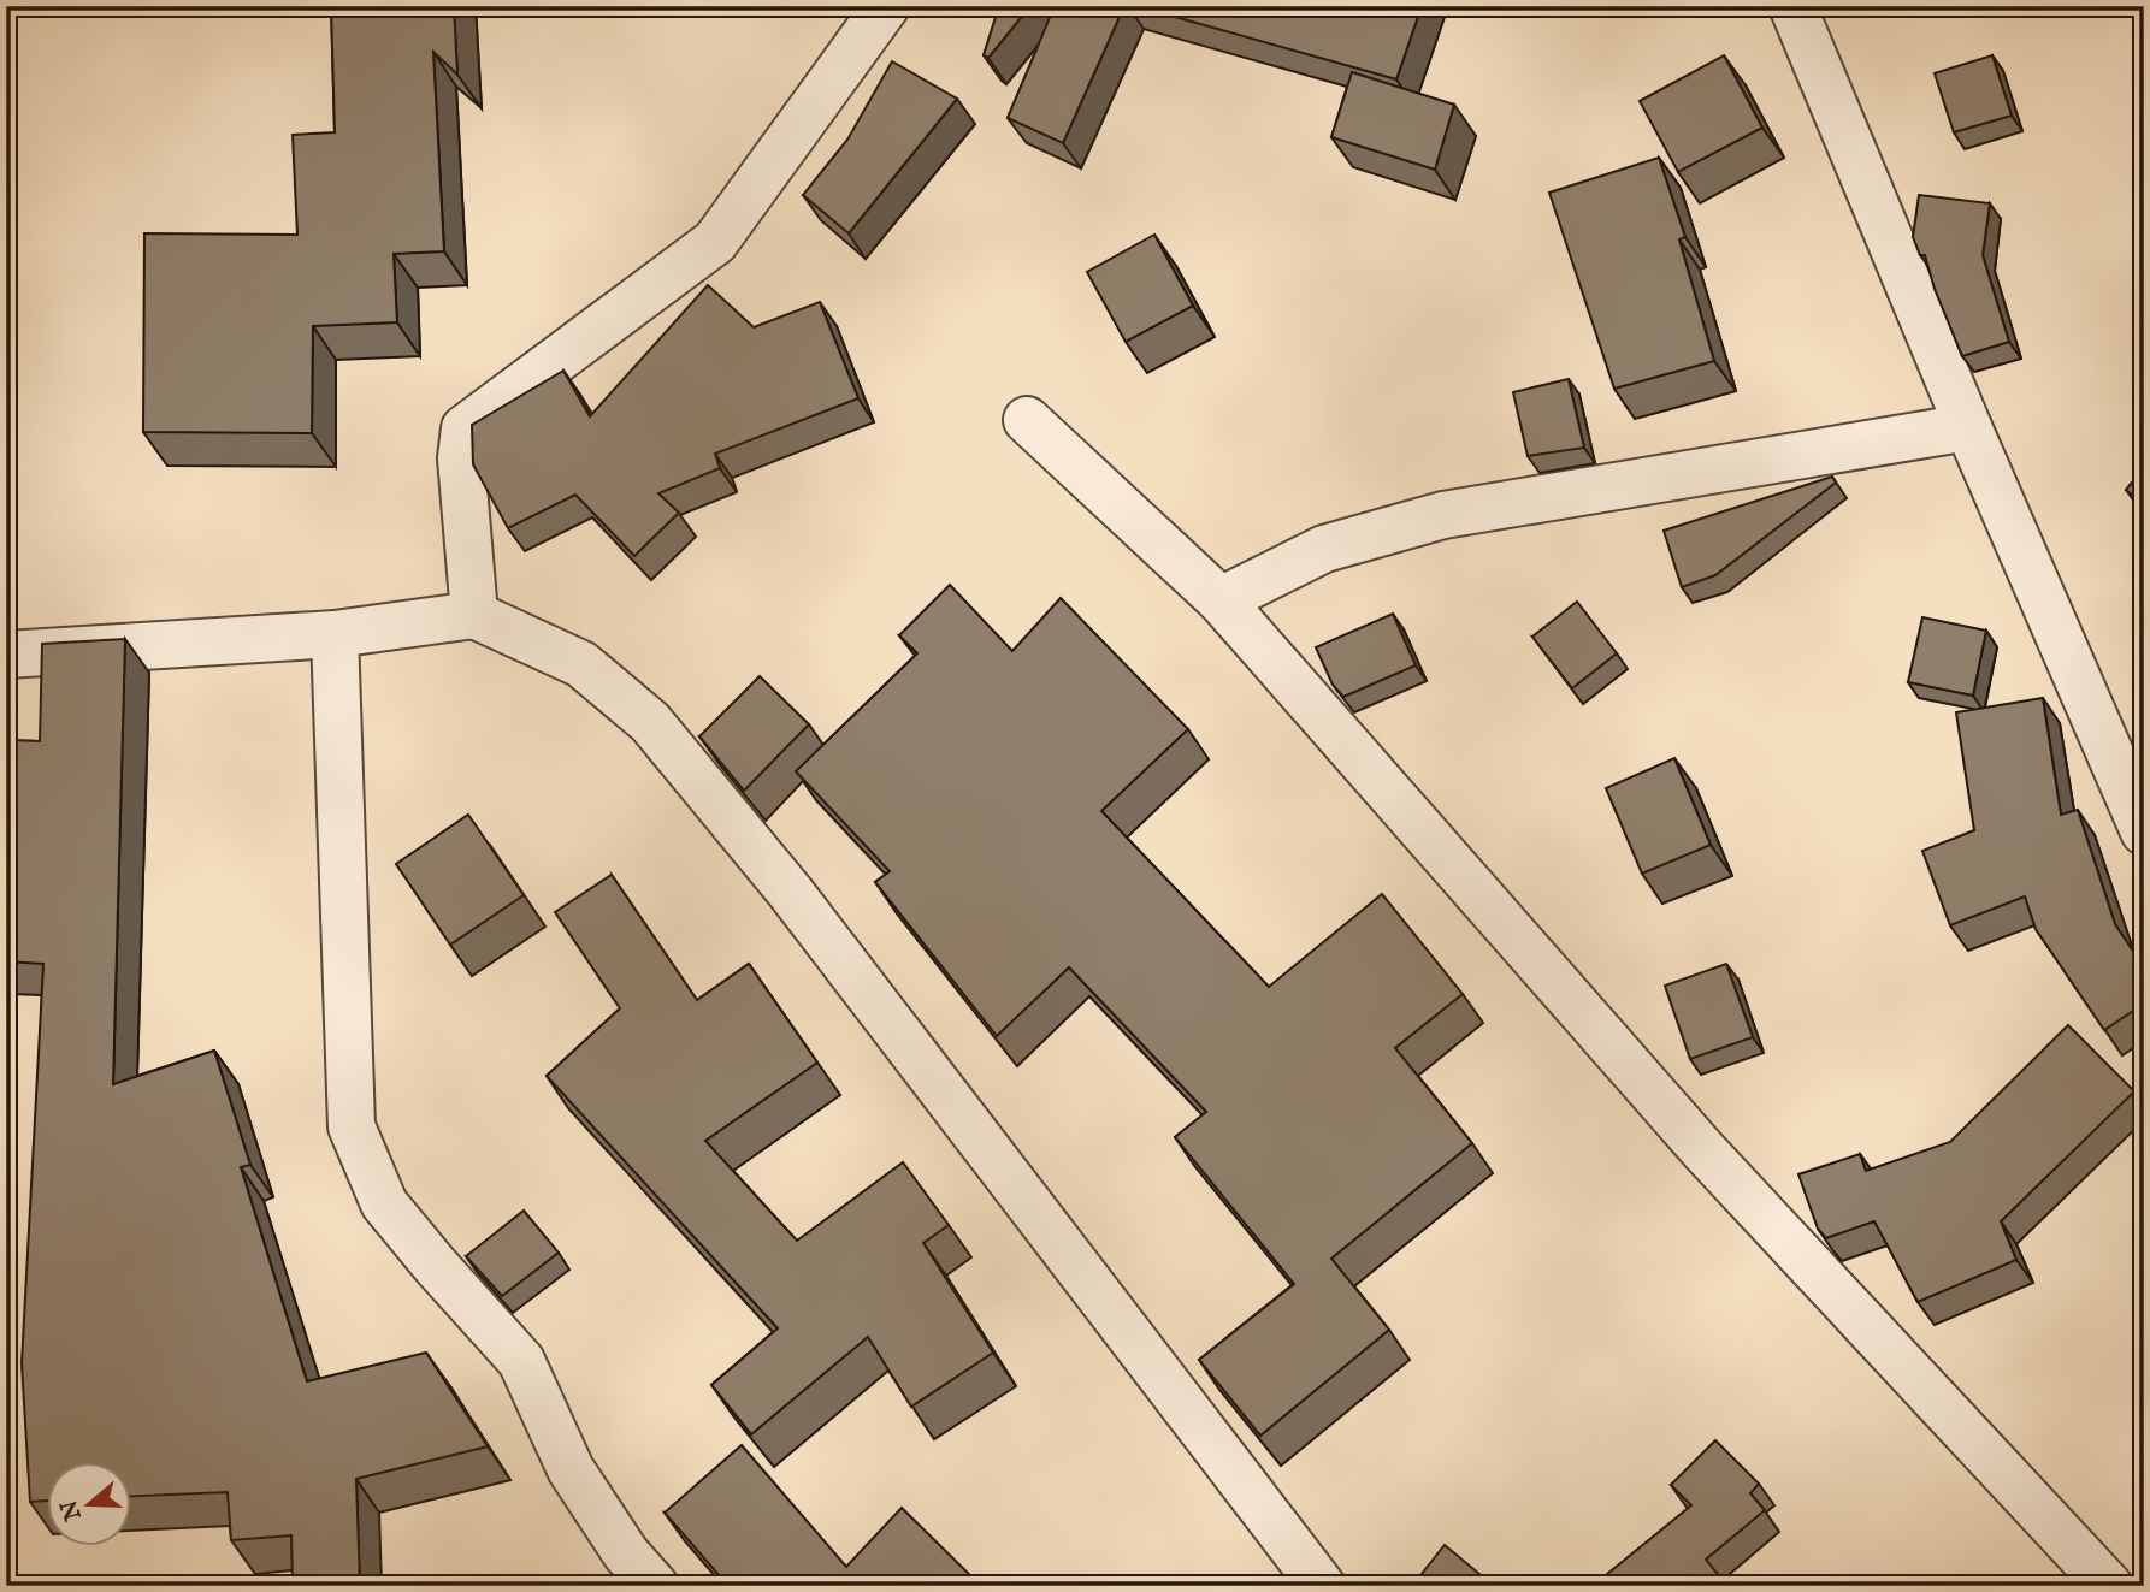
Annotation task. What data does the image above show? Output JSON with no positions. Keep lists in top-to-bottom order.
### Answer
{
  "north": "left"
}
